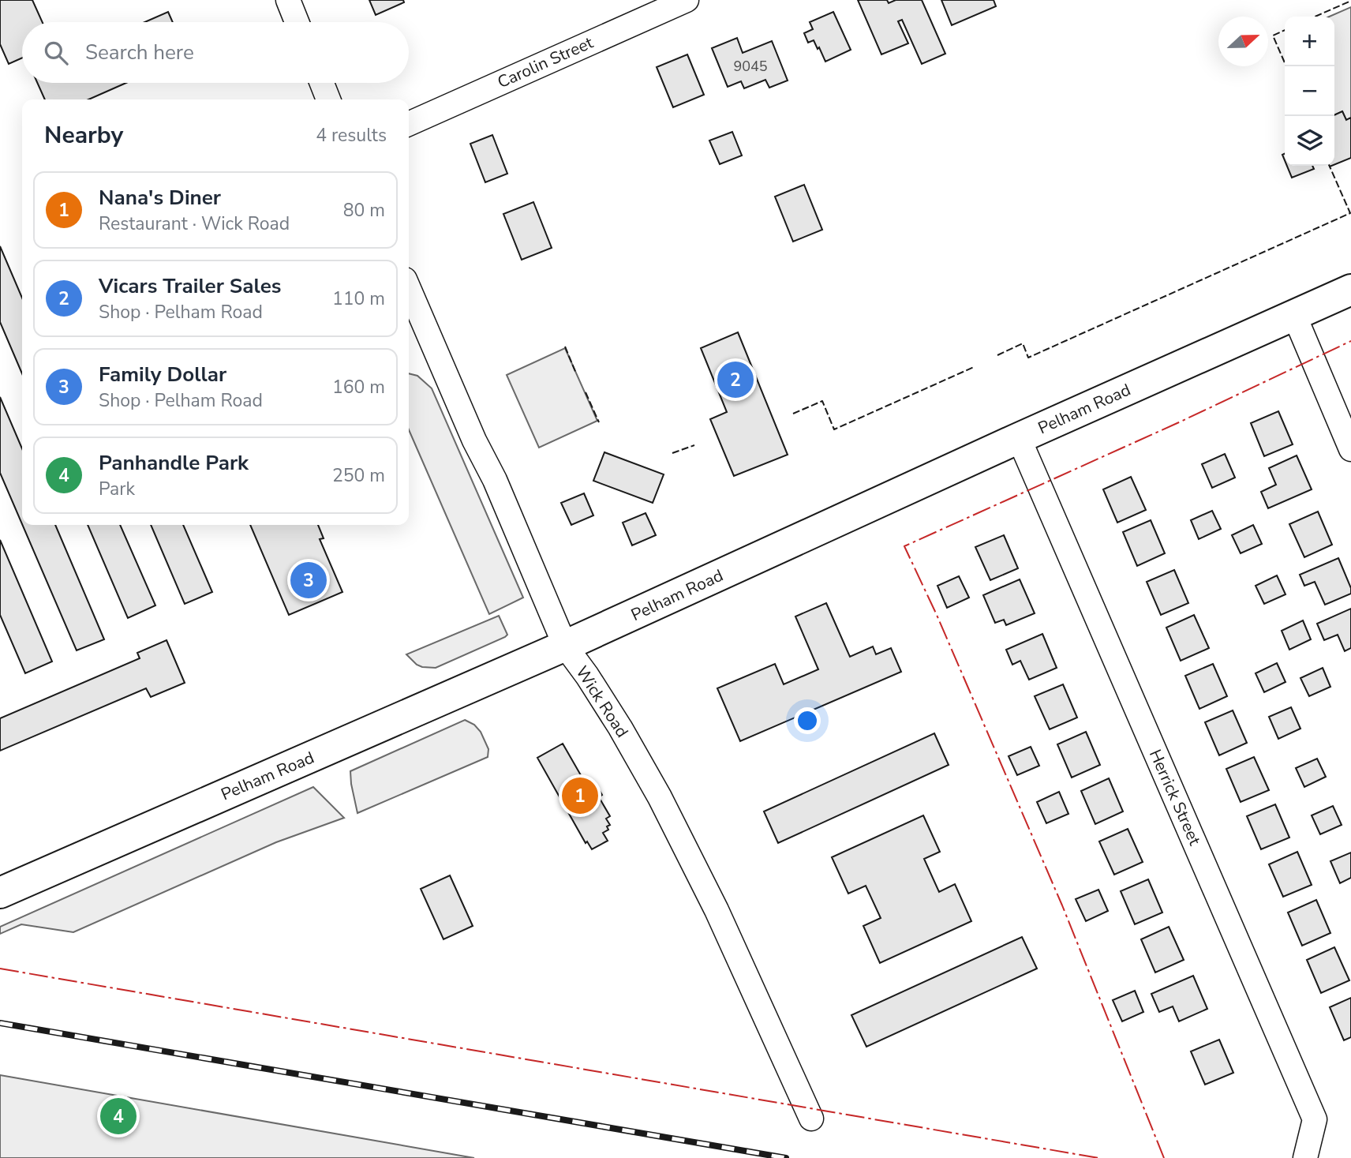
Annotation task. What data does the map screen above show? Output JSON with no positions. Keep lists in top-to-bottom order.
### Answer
{
  "streets": {
    "main road": ["Pelham Road"],
    "street": ["Carolin Street", "Wick Road", "Herrick Street"]
  },
  "crossings": [
    ["Pelham Road", "Wick Road"],
    ["Pelham Road", "Herrick Street"]
  ],
  "house_numbers": ["9045"],
  "north": "right",
  "page": {
    "map_buttons": ["+", "−"],
    "search": "Search here",
    "heading": ["Nearby", "4 results"],
    "list": [
      {
        "mark": "1",
        "name": "Nana's Diner",
        "note": "Restaurant · Wick Road",
        "value": "80 m"
      },
      {
        "mark": "2",
        "name": "Vicars Trailer Sales",
        "note": "Shop · Pelham Road",
        "value": "110 m"
      },
      {
        "mark": "3",
        "name": "Family Dollar",
        "note": "Shop · Pelham Road",
        "value": "160 m"
      },
      {
        "mark": "4",
        "name": "Panhandle Park",
        "note": "Park",
        "value": "250 m"
      }
    ],
    "pins": [
      "2",
      "3",
      "1",
      "4"
    ]
  }
}
